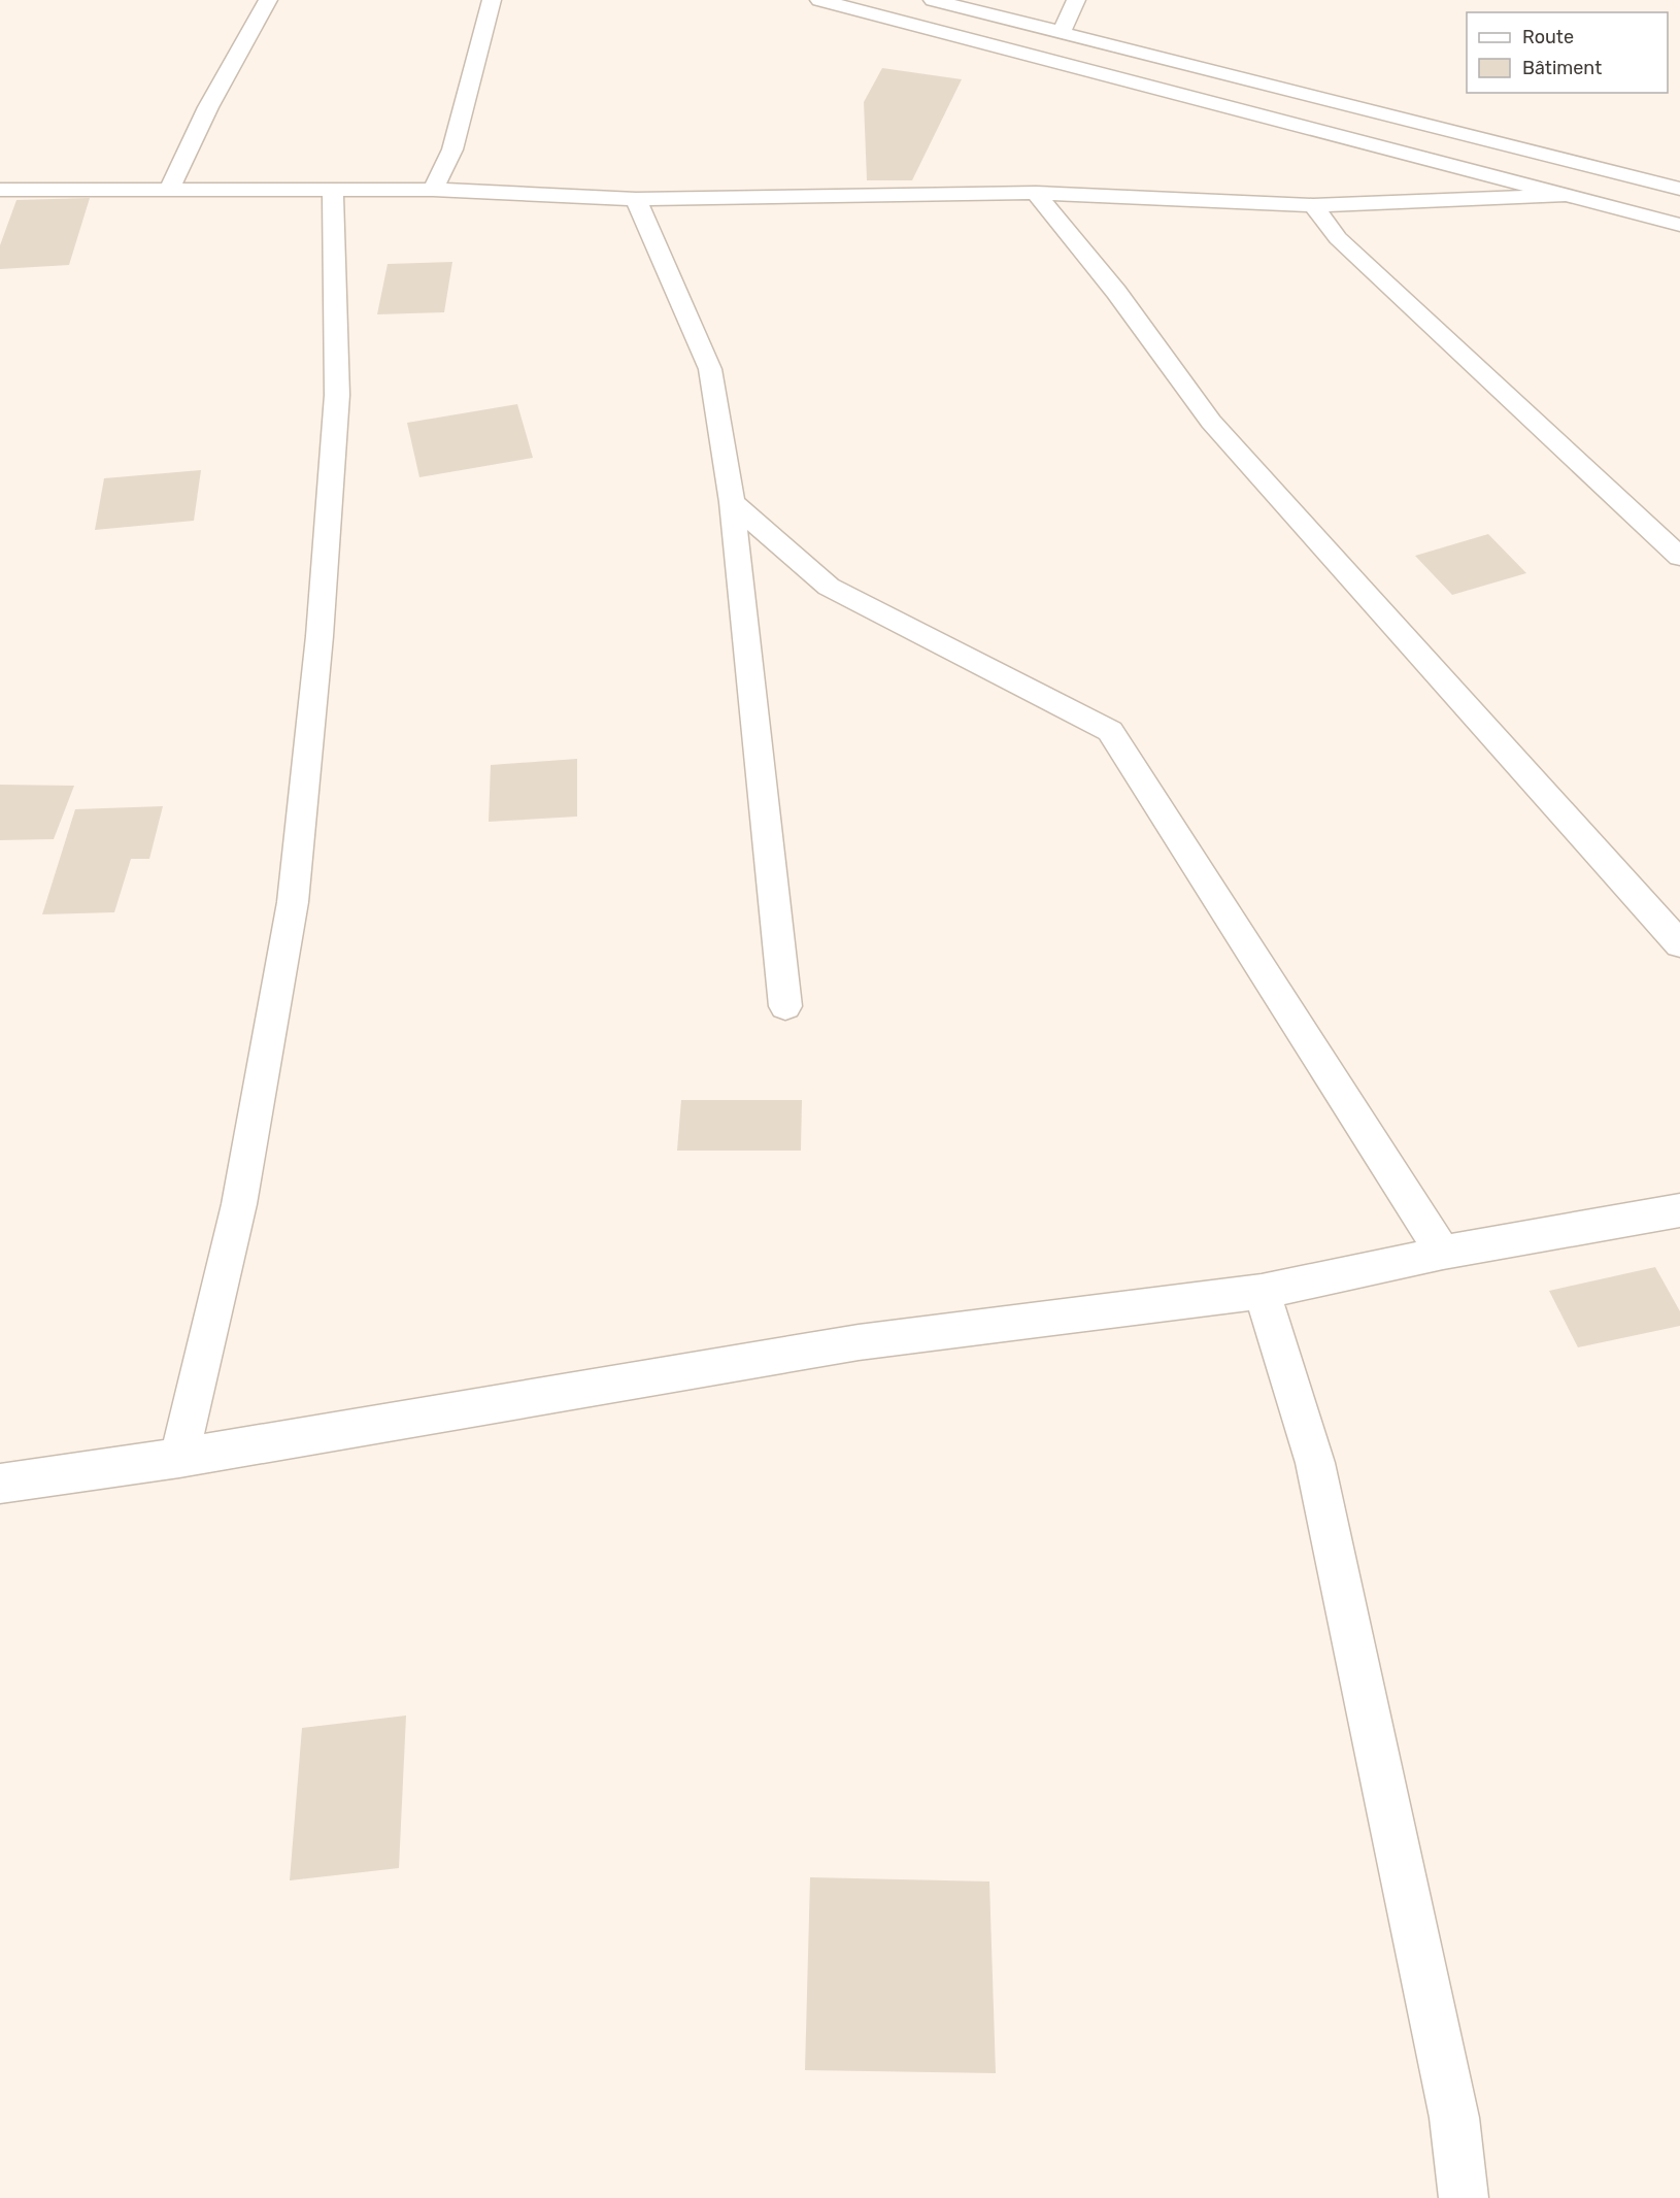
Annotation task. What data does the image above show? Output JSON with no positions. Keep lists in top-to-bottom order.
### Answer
{
  "legend": ["Route", "Bâtiment"]
}
